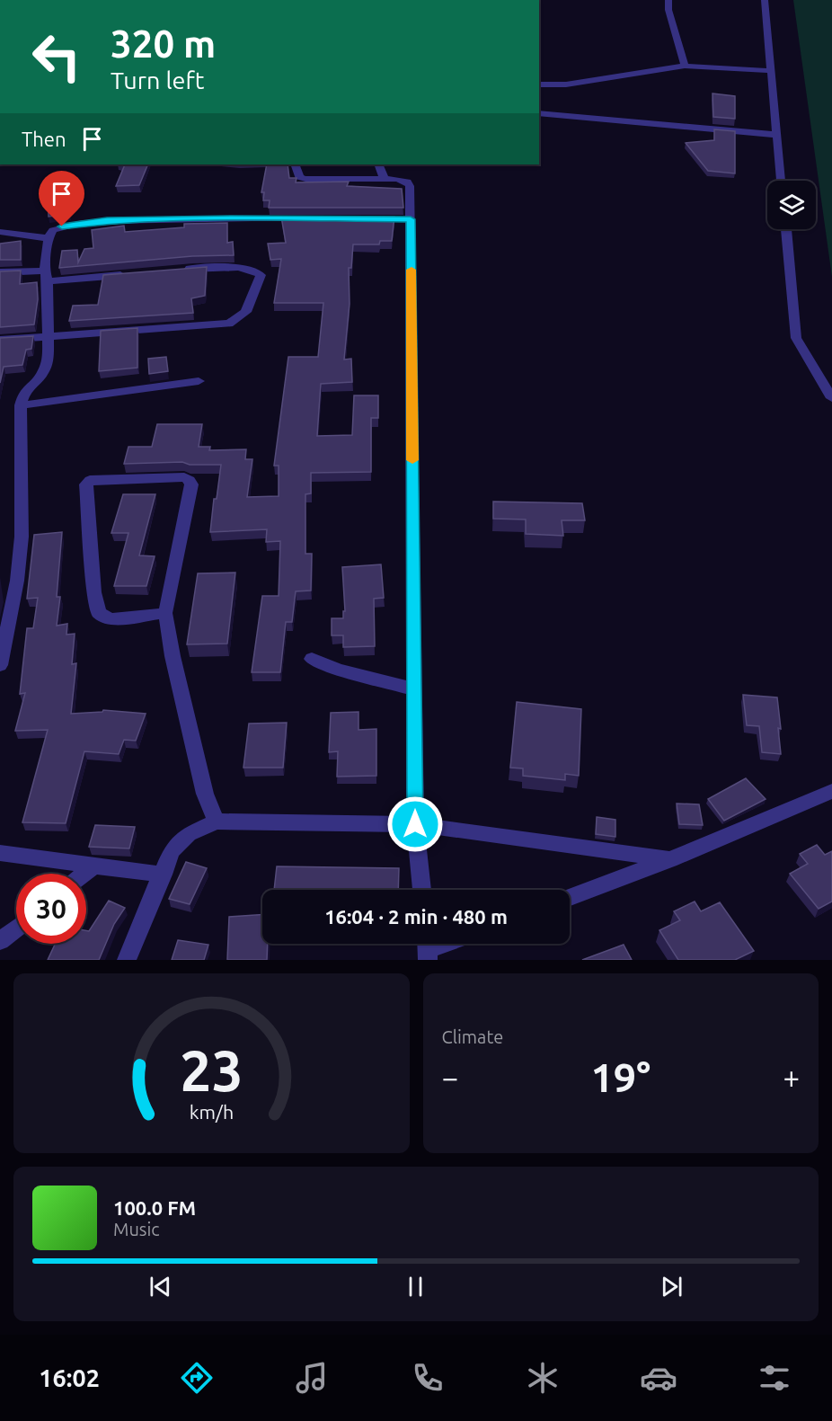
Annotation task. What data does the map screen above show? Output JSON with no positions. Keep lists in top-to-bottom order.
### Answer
{
  "page": {
    "turn": ["320 m", "Turn left"],
    "then": "Then",
    "limit": "30",
    "trip": "16:04 · 2 min · 480 m",
    "tile": "Climate",
    "heat": ["−", "19°", "+"],
    "song": ["100.0 FM", "Music"],
    "tabs": "16:02",
    "gauge": ["23", "km/h"]
  }
}
